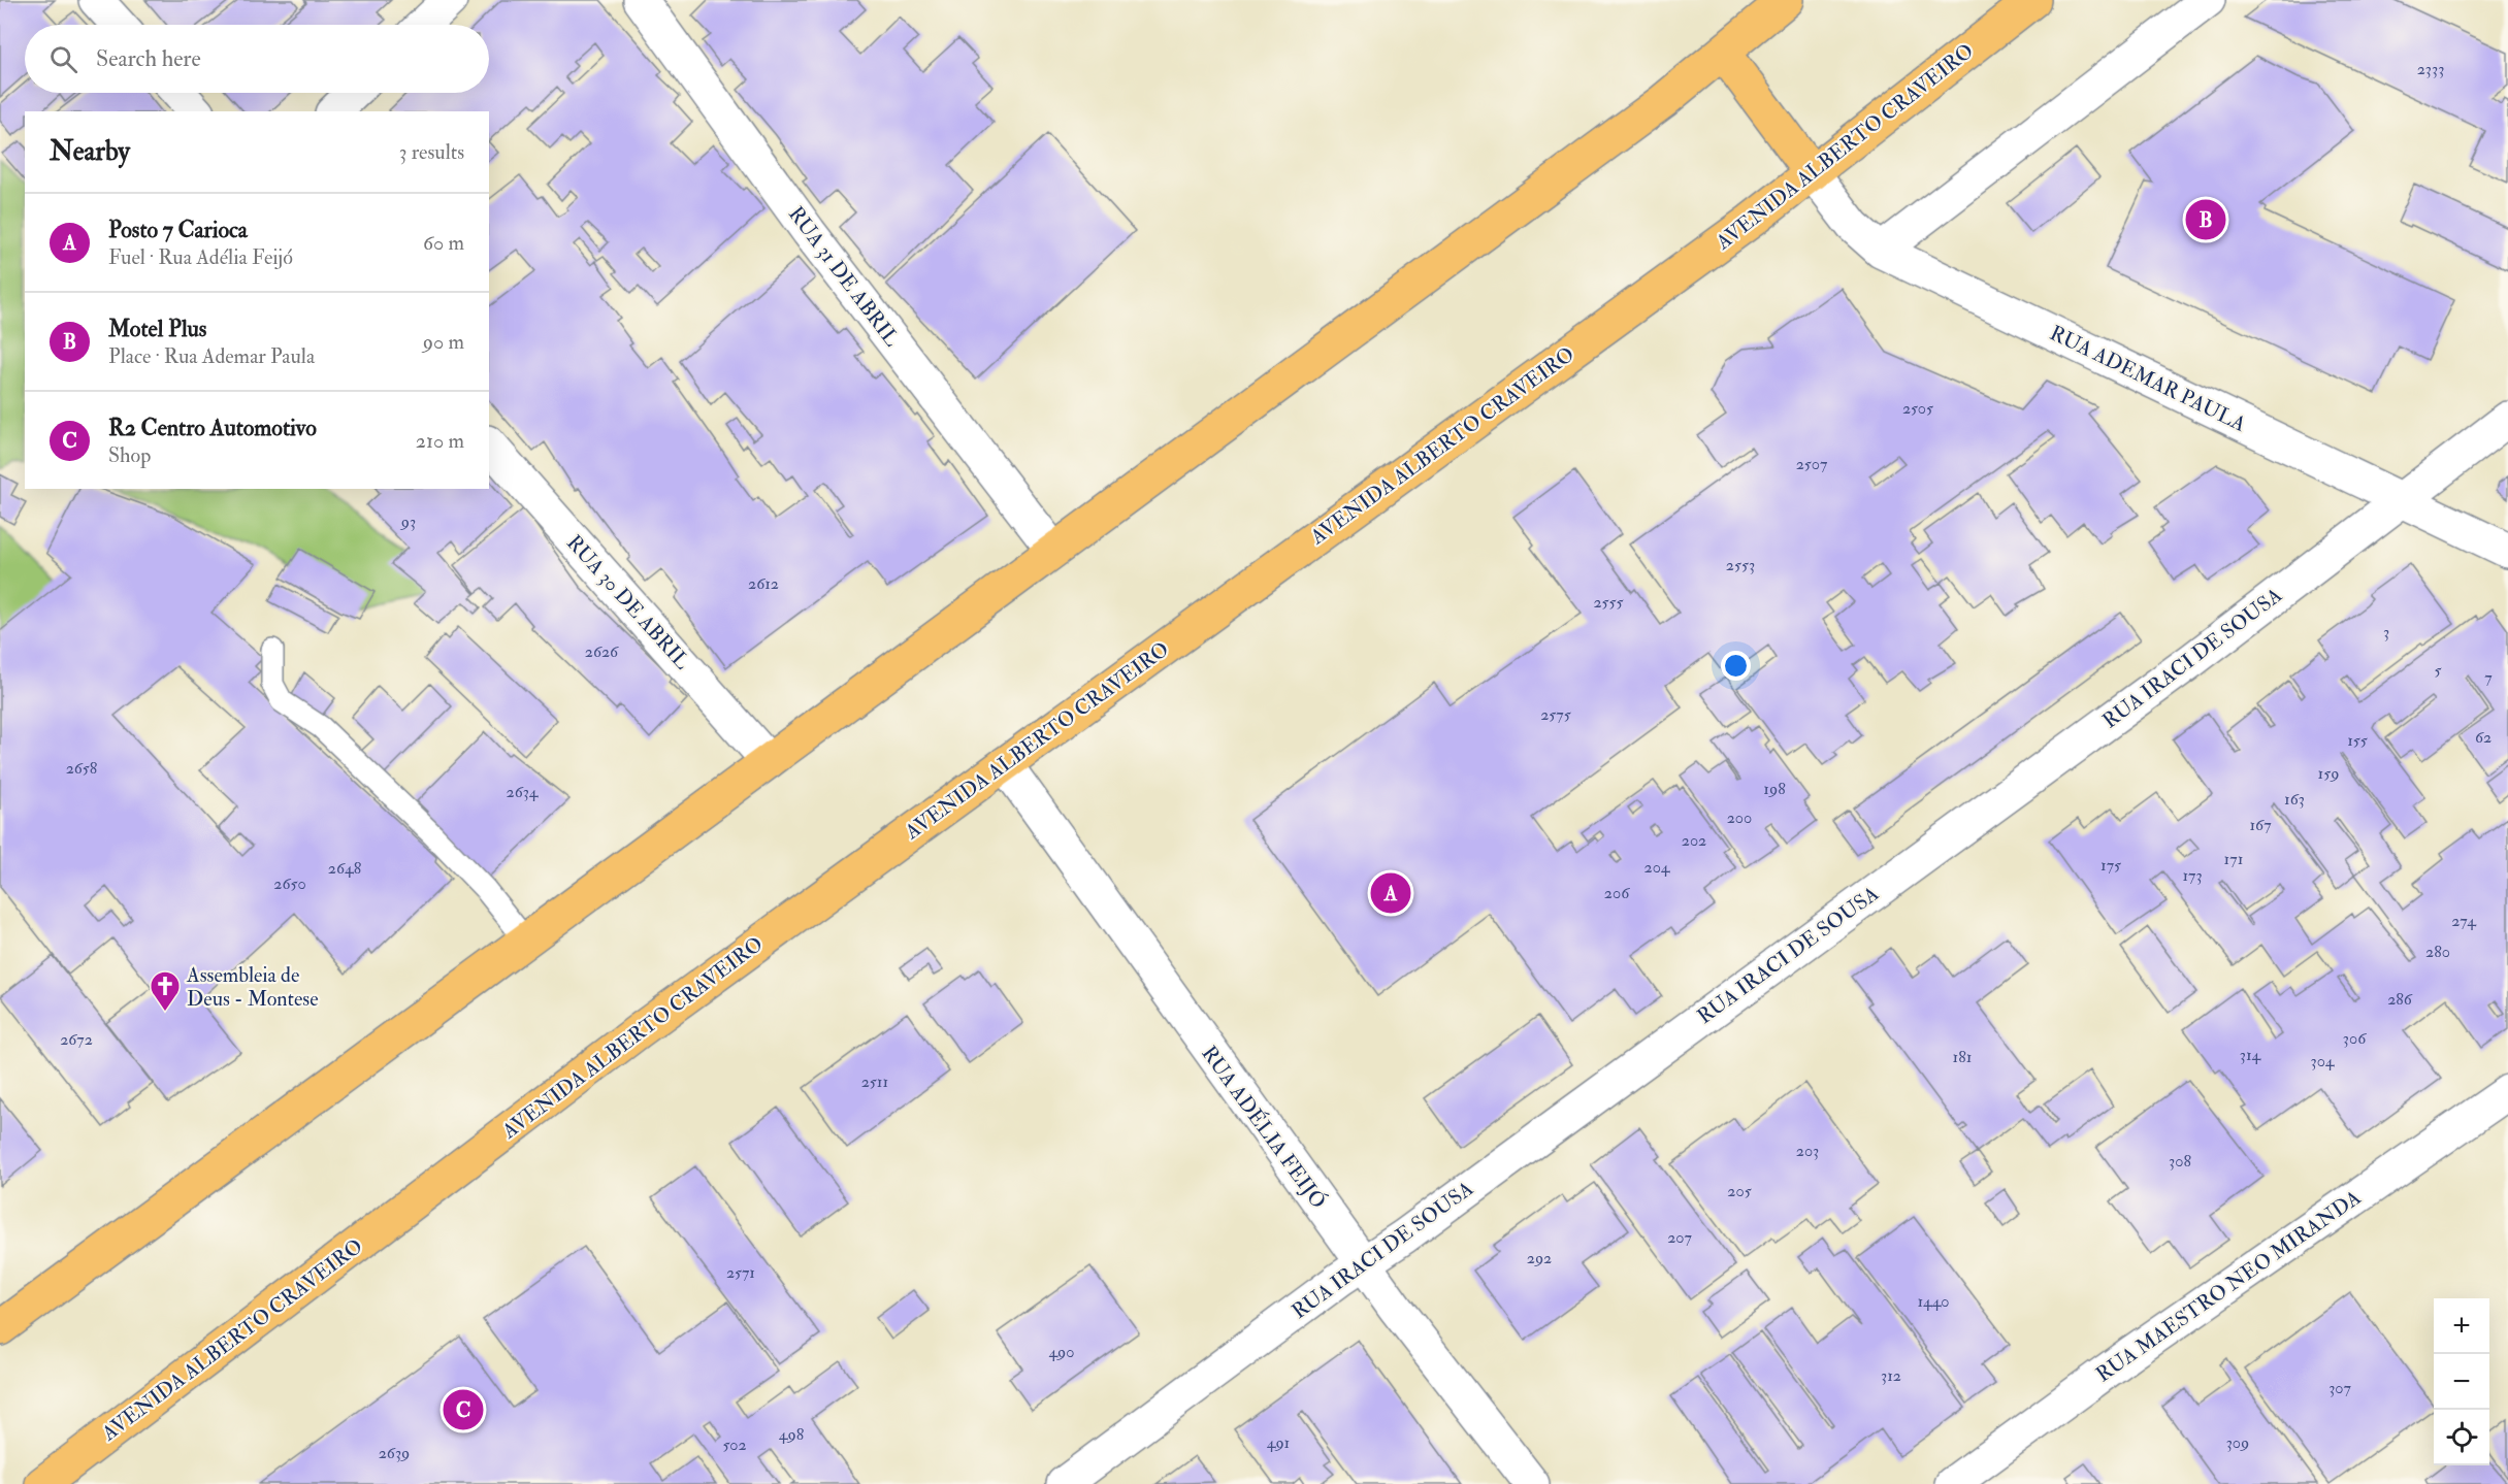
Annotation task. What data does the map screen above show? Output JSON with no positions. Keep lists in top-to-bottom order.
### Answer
{
  "streets": {
    "main road": ["AVENIDA ALBERTO CRAVEIRO"],
    "street": [
      "RUA 31 DE ABRIL",
      "RUA ADEMAR PAULA",
      "RUA 30 DE ABRIL",
      "RUA IRACI DE SOUSA",
      "RUA ADÉLIA FEIJÓ",
      "RUA MAESTRO NEO MIRANDA"
    ]
  },
  "crossings": [
    ["AVENIDA ALBERTO CRAVEIRO", "RUA ADEMAR PAULA"],
    ["AVENIDA ALBERTO CRAVEIRO", "RUA ADÉLIA FEIJÓ"],
    ["RUA ADEMAR PAULA", "RUA IRACI DE SOUSA"],
    ["RUA IRACI DE SOUSA", "RUA ADÉLIA FEIJÓ"]
  ],
  "places": {
    "church": ["Assembleia de Deus - Montese"]
  },
  "house_numbers": [
    "2333",
    "2505",
    "2507",
    "93",
    "2553",
    "2612",
    "2555",
    "3",
    "2626",
    "5",
    "7",
    "2575",
    "62",
    "155",
    "2658",
    "159",
    "198",
    "2634",
    "163",
    "200",
    "167",
    "202",
    "171",
    "175",
    "204",
    "2648",
    "173",
    "2650",
    "206",
    "274",
    "280",
    "286",
    "306",
    "2672",
    "314",
    "181",
    "304",
    "2511",
    "203",
    "308",
    "205",
    "207",
    "292",
    "2571",
    "1440",
    "490",
    "312",
    "307",
    "498",
    "491",
    "309",
    "502",
    "2639"
  ],
  "page": {
    "search": "Search here",
    "heading": ["Nearby", "3 results"],
    "list": [
      {
        "mark": "A",
        "name": "Posto 7 Carioca",
        "note": "Fuel · Rua Adélia Feijó",
        "value": "60 m"
      },
      {
        "mark": "B",
        "name": "Motel Plus",
        "note": "Place · Rua Ademar Paula",
        "value": "90 m"
      },
      {
        "mark": "C",
        "name": "R2 Centro Automotivo",
        "note": "Shop",
        "value": "210 m"
      }
    ],
    "pins": ["B", "A", "C"],
    "map_buttons": ["+", "−"]
  }
}
